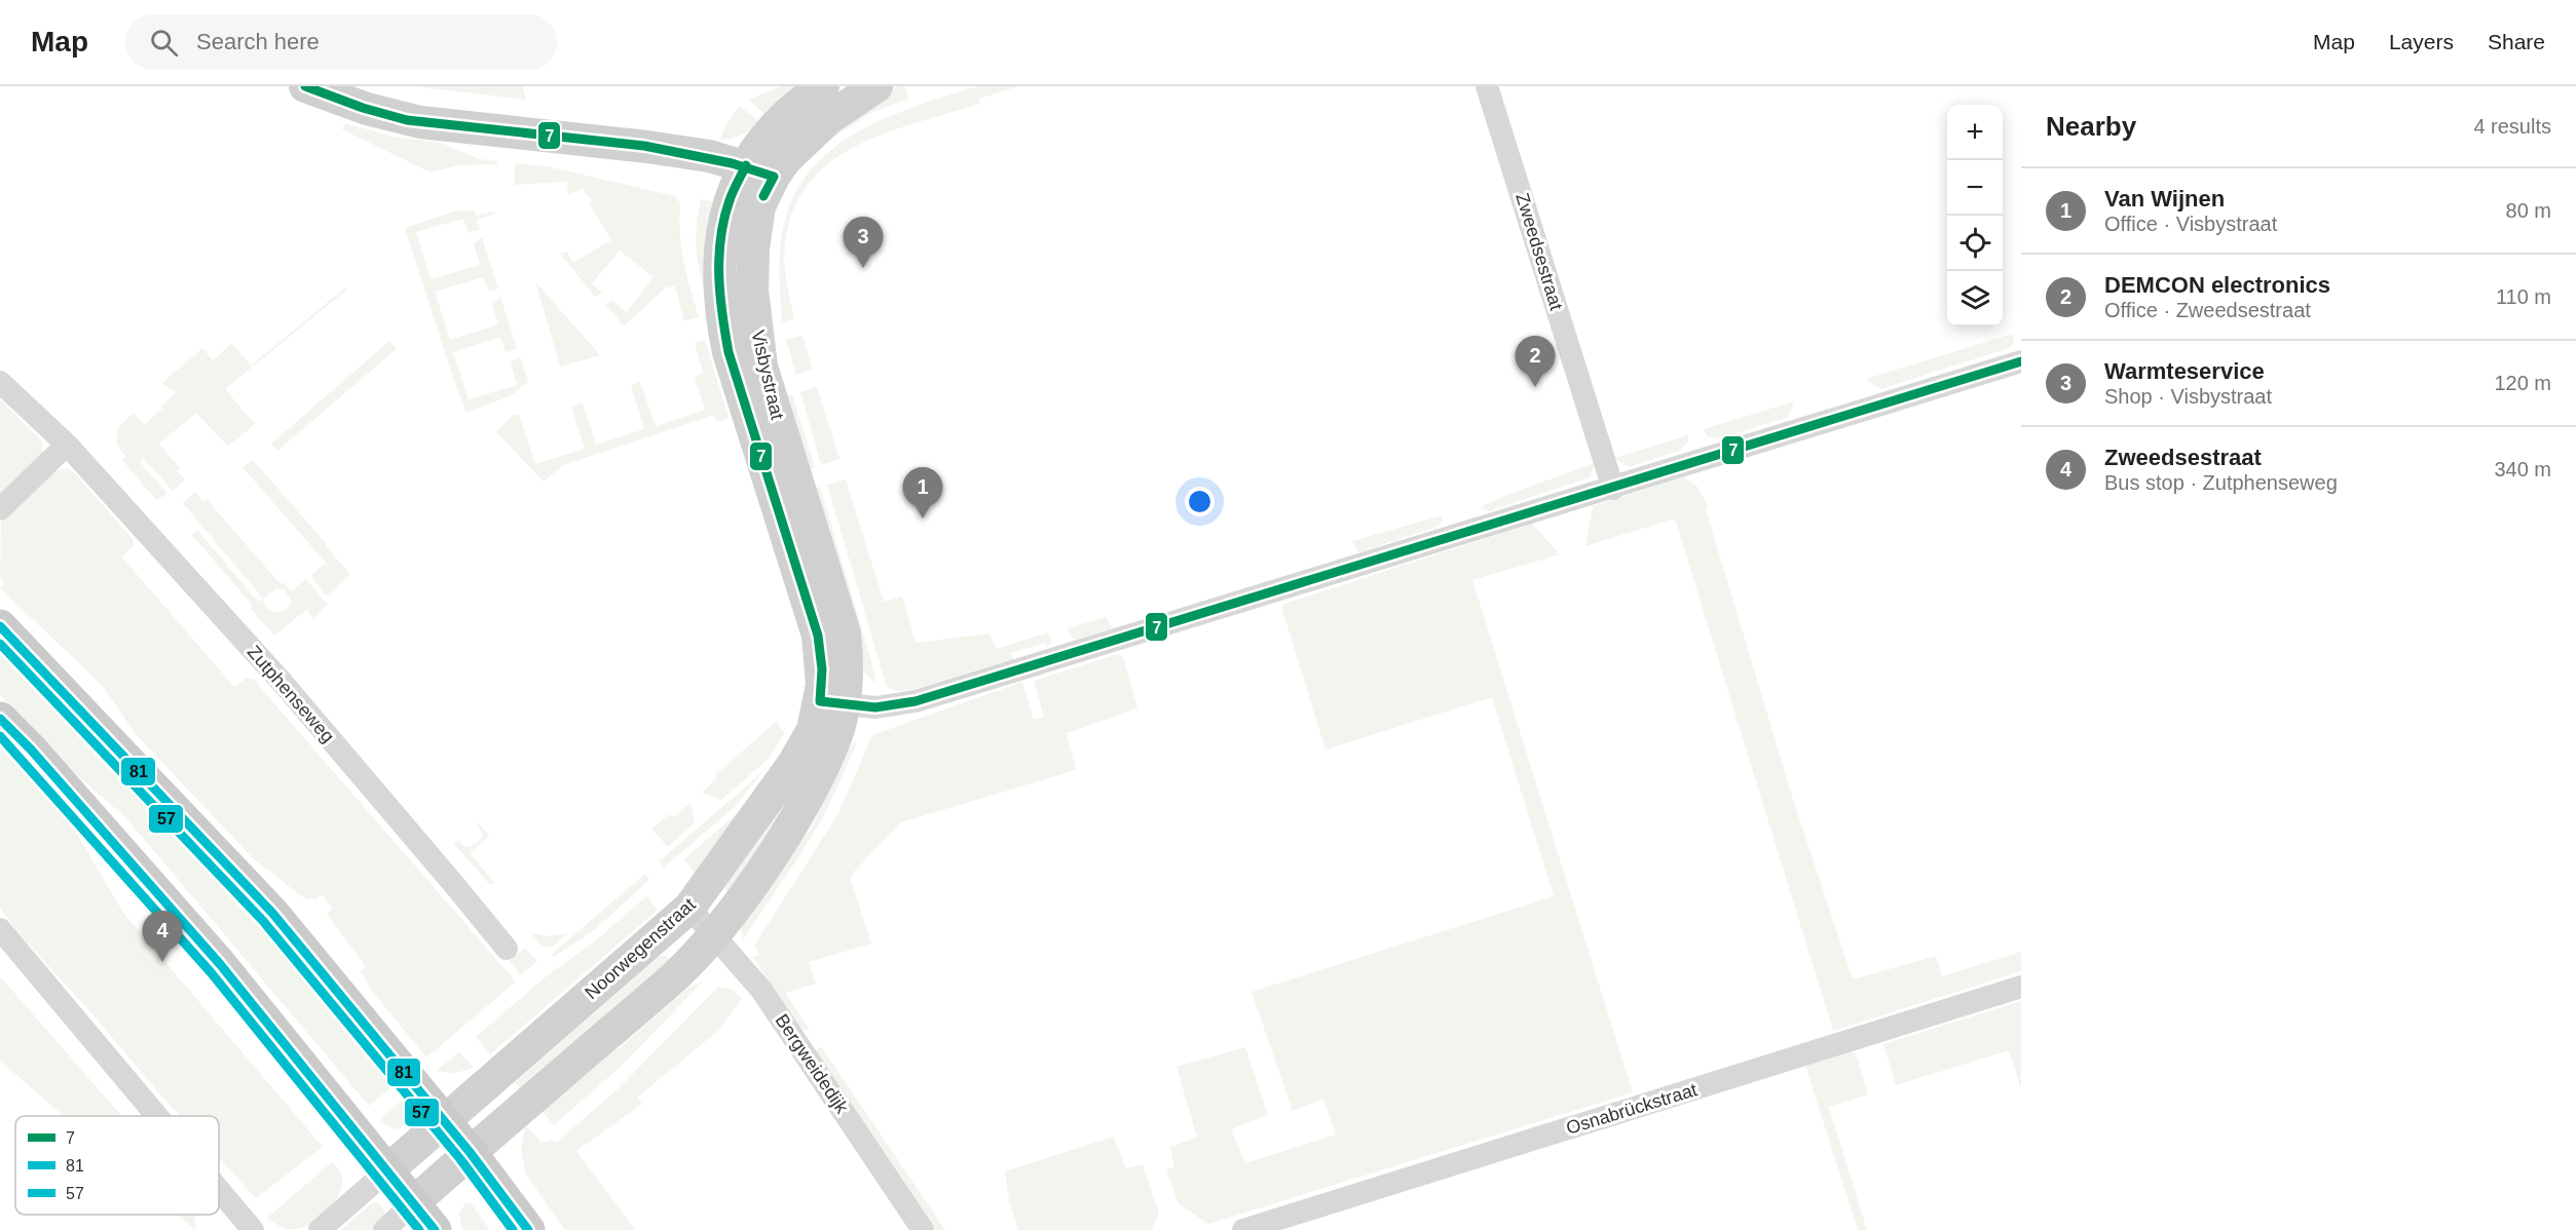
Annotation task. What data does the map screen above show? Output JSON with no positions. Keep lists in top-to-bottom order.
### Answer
{
  "streets": {
    "street": [
      "Zweedsestraat",
      "Visbystraat",
      "Zutphenseweg",
      "Noorwegenstraat",
      "Bergweidedijk",
      "Osnabrückstraat"
    ]
  },
  "crossings": [
    ["Visbystraat", "Noorwegenstraat"],
    ["Noorwegenstraat", "Bergweidedijk"]
  ],
  "lines": ["transit line 7", "transit line 81", "transit line 57"],
  "legend": ["7", "81", "57"],
  "page": {
    "header": "Map",
    "search": "Search here",
    "nav": ["Map", "Layers", "Share"],
    "heading": ["Nearby", "4 results"],
    "map_buttons": ["+", "−"],
    "list": [
      {
        "mark": "1",
        "name": "Van Wijnen",
        "note": "Office · Visbystraat",
        "value": "80 m"
      },
      {
        "mark": "2",
        "name": "DEMCON electronics",
        "note": "Office · Zweedsestraat",
        "value": "110 m"
      },
      {
        "mark": "3",
        "name": "Warmteservice",
        "note": "Shop · Visbystraat",
        "value": "120 m"
      },
      {
        "mark": "4",
        "name": "Zweedsestraat",
        "note": "Bus stop · Zutphenseweg",
        "value": "340 m"
      }
    ],
    "pins": [
      "3",
      "2",
      "1",
      "4"
    ]
  }
}
